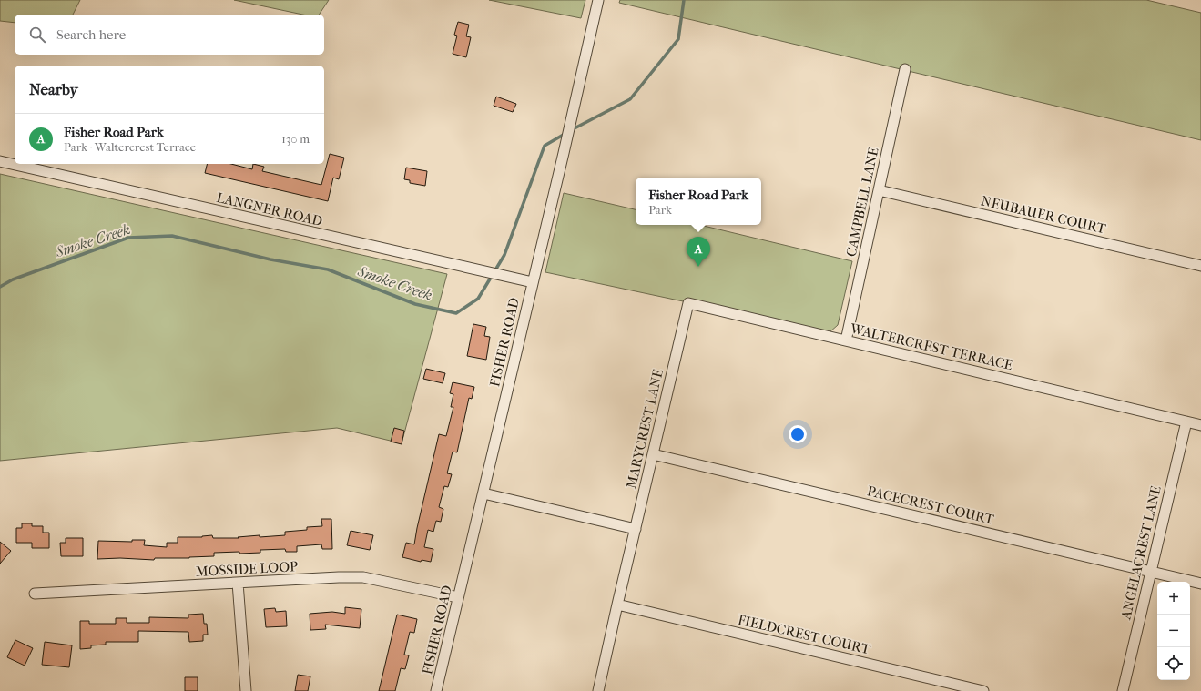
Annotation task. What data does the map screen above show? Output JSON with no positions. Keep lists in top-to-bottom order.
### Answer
{
  "streets": {
    "street": [
      "CAMPBELL LANE",
      "LANGNER ROAD",
      "NEUBAUER COURT",
      "FISHER ROAD",
      "WALTERCREST TERRACE",
      "MARYCREST LANE",
      "PACECREST COURT",
      "ANGELACREST LANE",
      "MOSSIDE LOOP",
      "FIELDCREST COURT"
    ]
  },
  "crossings": [
    ["CAMPBELL LANE", "NEUBAUER COURT"],
    ["CAMPBELL LANE", "WALTERCREST TERRACE"],
    ["LANGNER ROAD", "FISHER ROAD"],
    ["FISHER ROAD", "MOSSIDE LOOP"],
    ["WALTERCREST TERRACE", "MARYCREST LANE"],
    ["WALTERCREST TERRACE", "ANGELACREST LANE"],
    ["MARYCREST LANE", "PACECREST COURT"],
    ["MARYCREST LANE", "FIELDCREST COURT"],
    ["PACECREST COURT", "ANGELACREST LANE"]
  ],
  "water": ["Smoke Creek"],
  "page": {
    "search": "Search here",
    "heading": "Nearby",
    "list": [
      {
        "mark": "A",
        "name": "Fisher Road Park",
        "note": "Park · Waltercrest Terrace",
        "value": "130 m"
      }
    ],
    "popup": ["Fisher Road Park", "Park"],
    "pins": "A",
    "map_buttons": ["+", "−"]
  }
}
